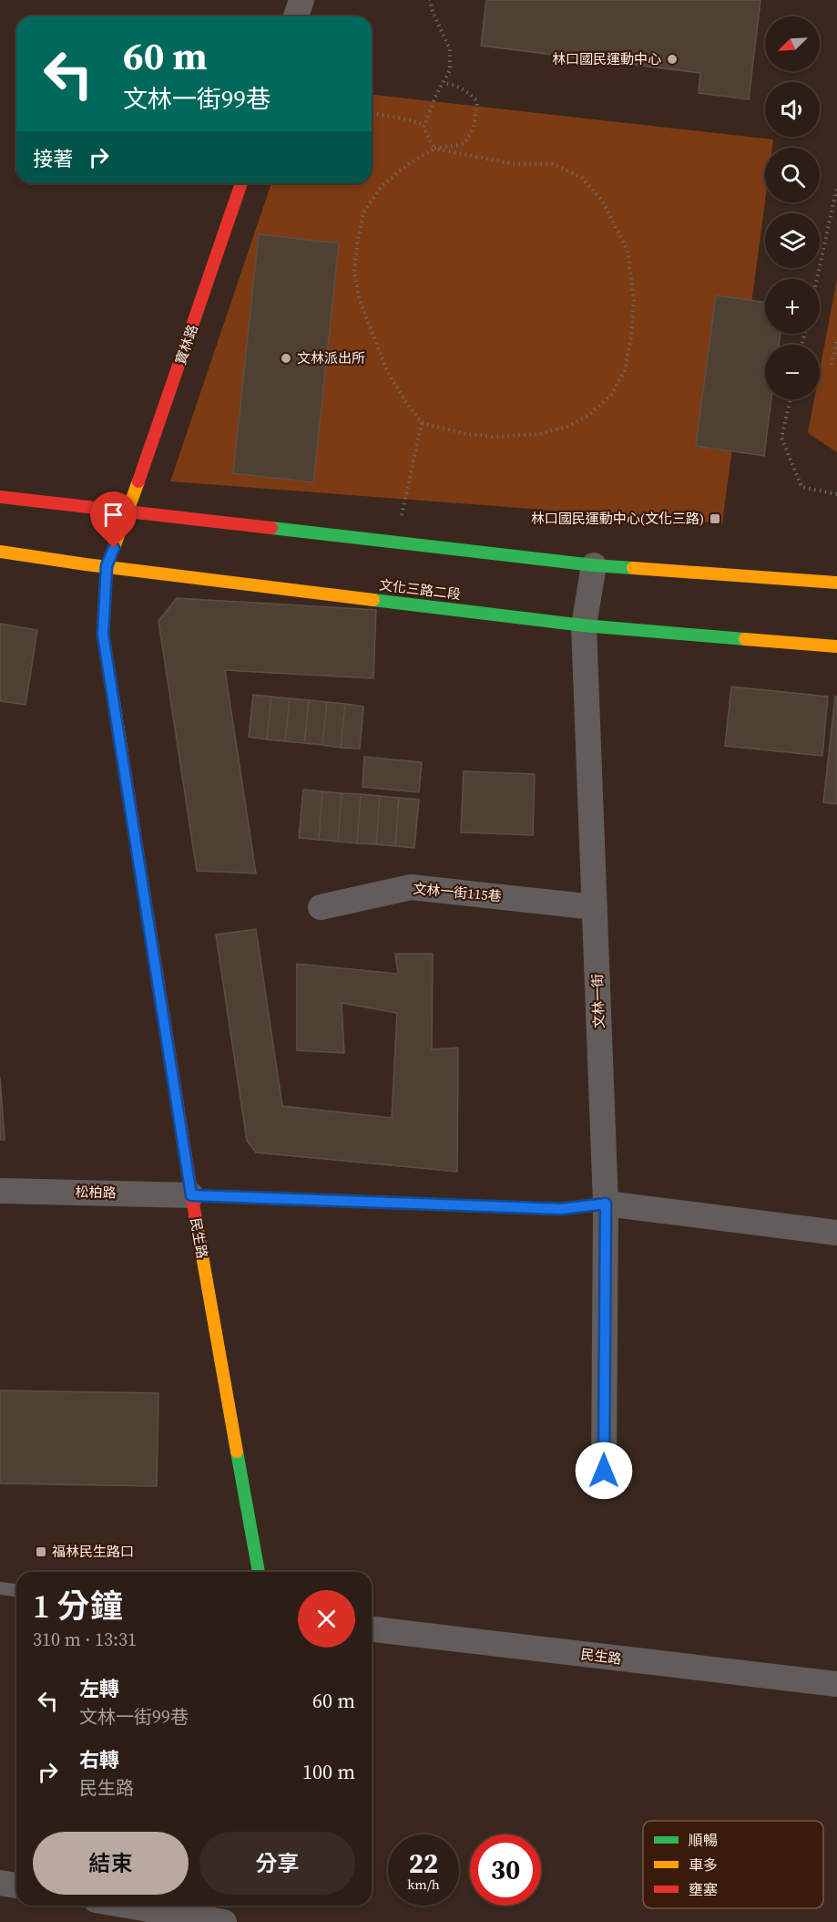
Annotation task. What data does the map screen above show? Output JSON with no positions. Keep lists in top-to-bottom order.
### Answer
{
  "streets": {
    "street": [
      "寶林路",
      "文化三路二段",
      "文林一街115巷",
      "文林一街",
      "松柏路",
      "民生路"
    ]
  },
  "crossings": [
    ["寶林路", "民生路"],
    ["文化三路二段", "文林一街"],
    ["文化三路二段", "民生路"],
    ["文林一街115巷", "文林一街"],
    ["松柏路", "民生路"]
  ],
  "places": {
    "other": ["林口國民運動中心", "文林派出所"],
    "transit": ["林口國民運動中心(文化三路)", "福林民生路口"]
  },
  "legend": ["順暢", "車多", "壅塞"],
  "north": "bottom left",
  "page": {
    "map_buttons": ["+", "−"],
    "turn": ["60 m", "文林一街99巷"],
    "then": "接著",
    "heading": ["1 分鐘", "310 m · 13:31"],
    "list": [
      {
        "name": "左轉",
        "note": "文林一街99巷",
        "value": "60 m"
      },
      {
        "name": "右轉",
        "note": "民生路",
        "value": "100 m"
      }
    ],
    "buttons": ["結束", "分享"],
    "speed": "22 km/h",
    "limit": "30"
  }
}
